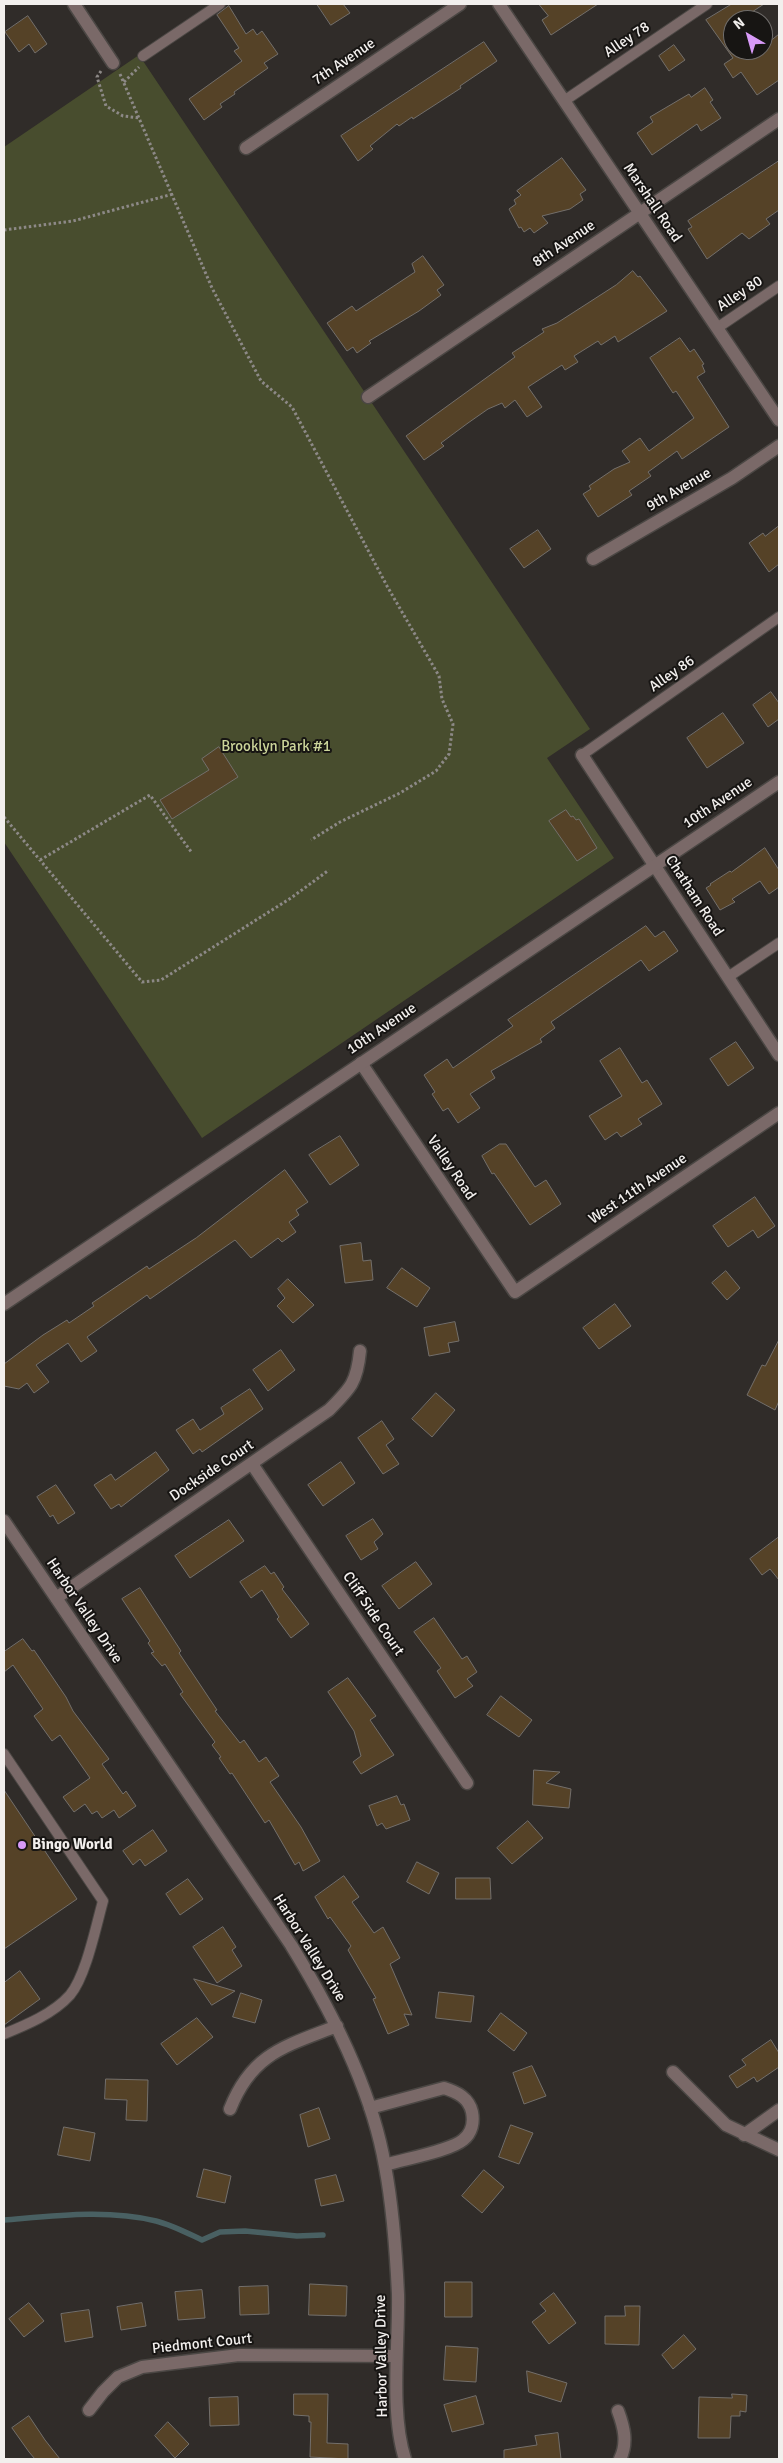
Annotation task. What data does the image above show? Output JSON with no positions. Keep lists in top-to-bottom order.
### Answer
{
  "streets": {
    "street": [
      "7th Avenue",
      "Marshall Road",
      "8th Avenue",
      "9th Avenue",
      "10th Avenue",
      "Chatham Road",
      "Valley Road",
      "West 11th Avenue",
      "Dockside Court",
      "Harbor Valley Drive",
      "Cliff Side Court",
      "Piedmont Court"
    ],
    "lane": ["Alley 78", "Alley 80", "Alley 86"]
  },
  "crossings": [
    ["Alley 78", "Marshall Road"],
    ["Marshall Road", "8th Avenue"],
    ["Marshall Road", "Alley 80"],
    ["Alley 86", "Chatham Road"],
    ["10th Avenue", "Chatham Road"],
    ["10th Avenue", "Valley Road"],
    ["Valley Road", "West 11th Avenue"],
    ["Dockside Court", "Harbor Valley Drive"],
    ["Dockside Court", "Cliff Side Court"],
    ["Harbor Valley Drive", "Piedmont Court"]
  ],
  "parks": ["Brooklyn Park #1"],
  "places": ["Bingo World"],
  "north": "top left"
}
